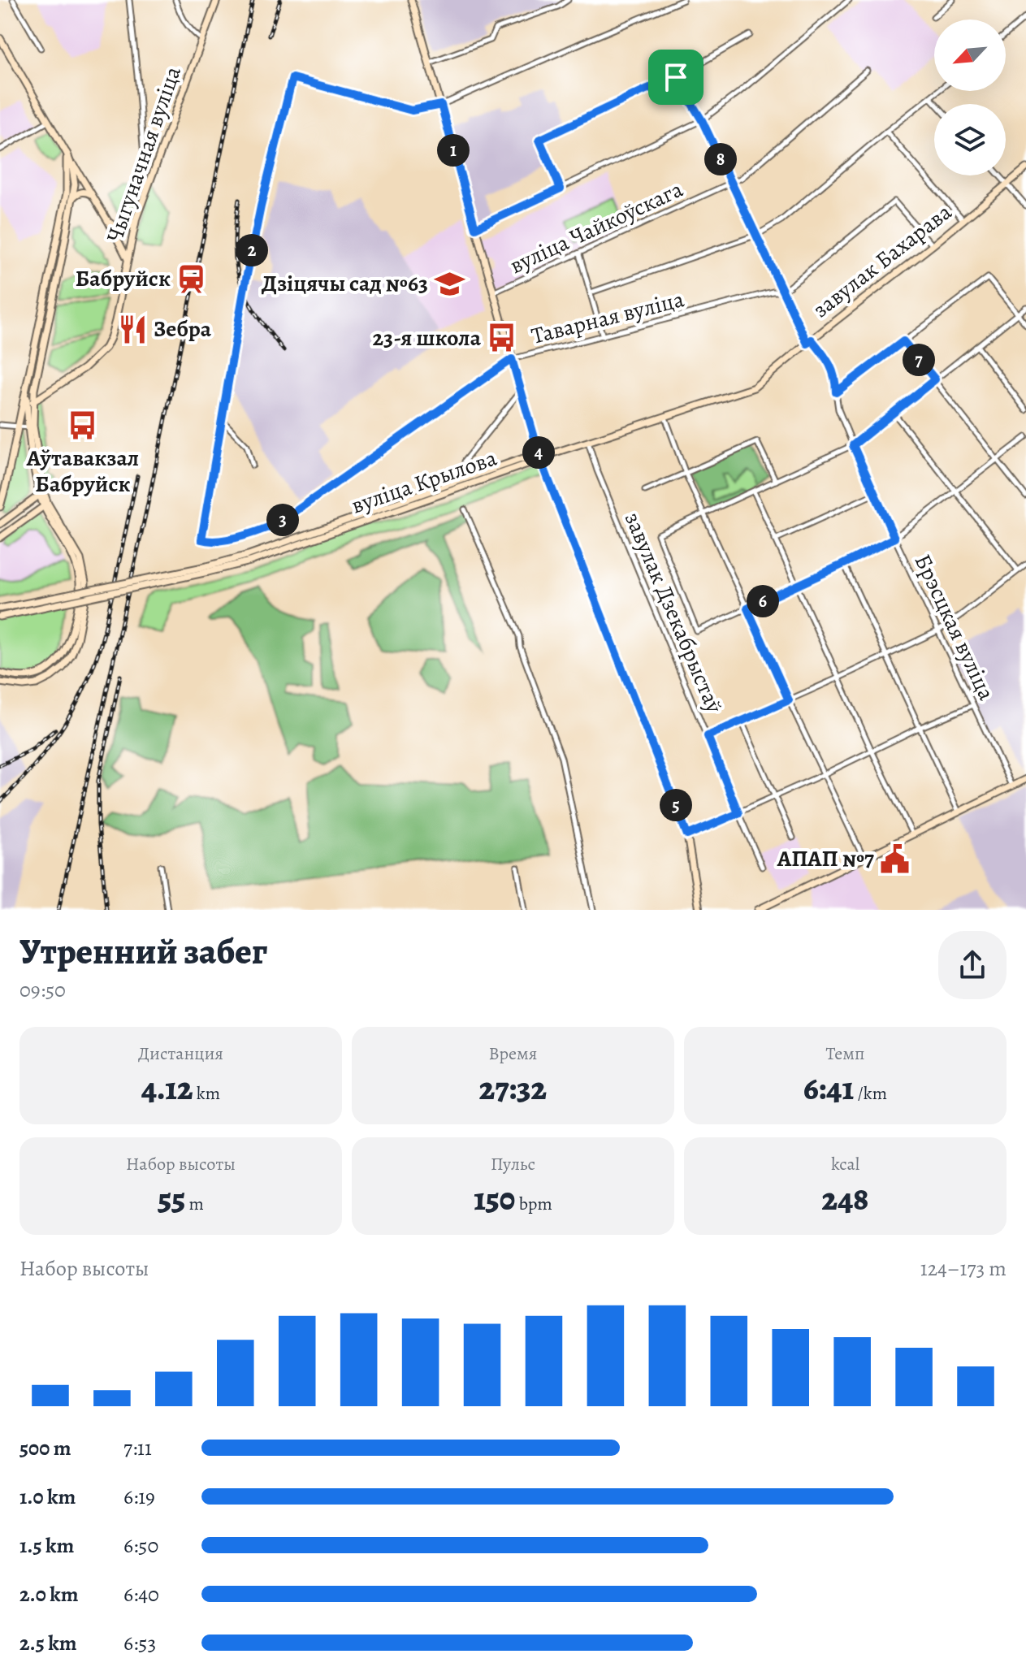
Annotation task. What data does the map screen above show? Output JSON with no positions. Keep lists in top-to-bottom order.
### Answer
{
  "streets": {
    "main road": ["Чыгуначная вуліца", "завулак Бахарава", "вуліца Крылова"],
    "street": [
      "вуліца Чайкоўскага",
      "Таварная вуліца",
      "завулак Дзекабрыстаў",
      "Брэсцкая вуліца"
    ]
  },
  "crossings": [
    ["вуліца Чайкоўскага", "Брэсцкая вуліца"],
    ["завулак Бахарава", "Таварная вуліца"],
    ["завулак Бахарава", "вуліца Крылова"],
    ["завулак Бахарава", "завулак Дзекабрыстаў"],
    ["завулак Бахарава", "Брэсцкая вуліца"],
    ["Таварная вуліца", "Брэсцкая вуліца"]
  ],
  "places": {
    "station": ["Бабруйск"],
    "school or university": ["Дзіцячы сад №63"],
    "restaurant": ["Зебра"],
    "bus stop": ["23-я школа", "Аўтавакзал Бабруйск"],
    "public building": ["АПАП №7"]
  },
  "north": "bottom left",
  "page": {
    "pins": [
      "1",
      "8",
      "2",
      "7",
      "4",
      "3",
      "6",
      "5"
    ],
    "heading": ["Утренний забег", "09:50"],
    "stats": [
      ["Дистанция", "4.12 km"],
      ["Время", "27:32"],
      ["Темп", "6:41 /km"],
      ["Набор высоты", "55 m"],
      ["Пульс", "150 bpm"],
      ["kcal", "248"]
    ],
    "chart": ["Набор высоты", "124–173 m"],
    "list": [
      {
        "name": "500 m",
        "note": "7:11"
      },
      {
        "name": "1.0 km",
        "note": "6:19"
      },
      {
        "name": "1.5 km",
        "note": "6:50"
      },
      {
        "name": "2.0 km",
        "note": "6:40"
      },
      {
        "name": "2.5 km",
        "note": "6:53"
      }
    ]
  }
}
